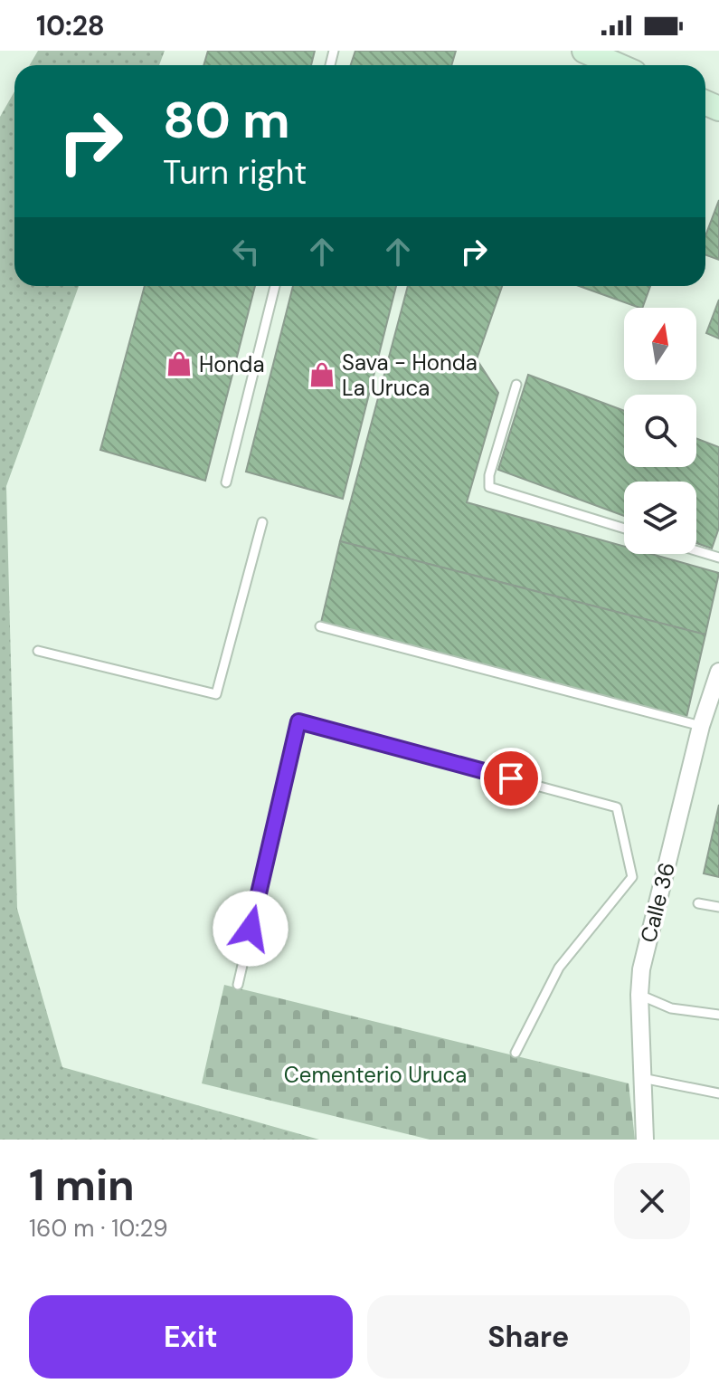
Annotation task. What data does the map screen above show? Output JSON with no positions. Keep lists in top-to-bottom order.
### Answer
{
  "streets": {
    "street": ["Calle 36"]
  },
  "parks": ["Cementerio Uruca"],
  "places": {
    "shop": ["Honda", "Sava - Honda La Uruca"]
  },
  "north": "top",
  "page": {
    "status": "10:28",
    "turn": ["80 m", "Turn right"],
    "heading": ["1 min", "160 m · 10:29"],
    "buttons": ["Exit", "Share"]
  }
}
